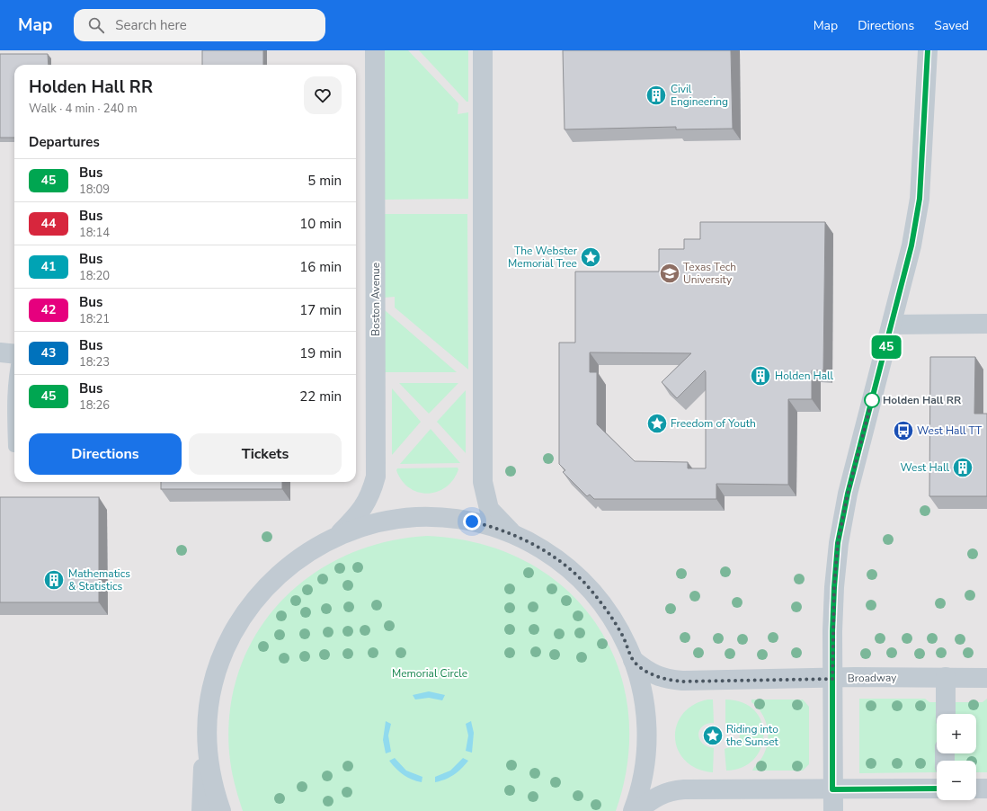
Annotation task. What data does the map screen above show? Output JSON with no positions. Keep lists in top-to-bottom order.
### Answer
{
  "streets": {
    "street": ["Boston Avenue", "Broadway"]
  },
  "parks": ["Memorial Circle"],
  "places": {
    "building": [
      "Civil Engineering",
      "Holden Hall",
      "West Hall",
      "Mathematics & Statistics"
    ],
    "place": ["The Webster Memorial Tree", "Freedom of Youth", "Riding into the Sunset"],
    "school or university": ["Texas Tech University"],
    "other": ["Holden Hall RR"],
    "bus stop": ["West Hall TT"]
  },
  "lines": ["bus line 45"],
  "page": {
    "header": "Map",
    "search": "Search here",
    "nav": ["Map", "Directions", "Saved"],
    "on_map": "45",
    "heading": [
      ["Holden Hall RR", "Walk · 4 min · 240 m"],
      "Departures"
    ],
    "list": [
      {
        "mark": "45",
        "name": "Bus",
        "note": "18:09",
        "value": "5 min"
      },
      {
        "mark": "44",
        "name": "Bus",
        "note": "18:14",
        "value": "10 min"
      },
      {
        "mark": "41",
        "name": "Bus",
        "note": "18:20",
        "value": "16 min"
      },
      {
        "mark": "42",
        "name": "Bus",
        "note": "18:21",
        "value": "17 min"
      },
      {
        "mark": "43",
        "name": "Bus",
        "note": "18:23",
        "value": "19 min"
      },
      {
        "mark": "45",
        "name": "Bus",
        "note": "18:26",
        "value": "22 min"
      }
    ],
    "buttons": ["Directions", "Tickets"],
    "map_buttons": ["+", "−"]
  }
}
